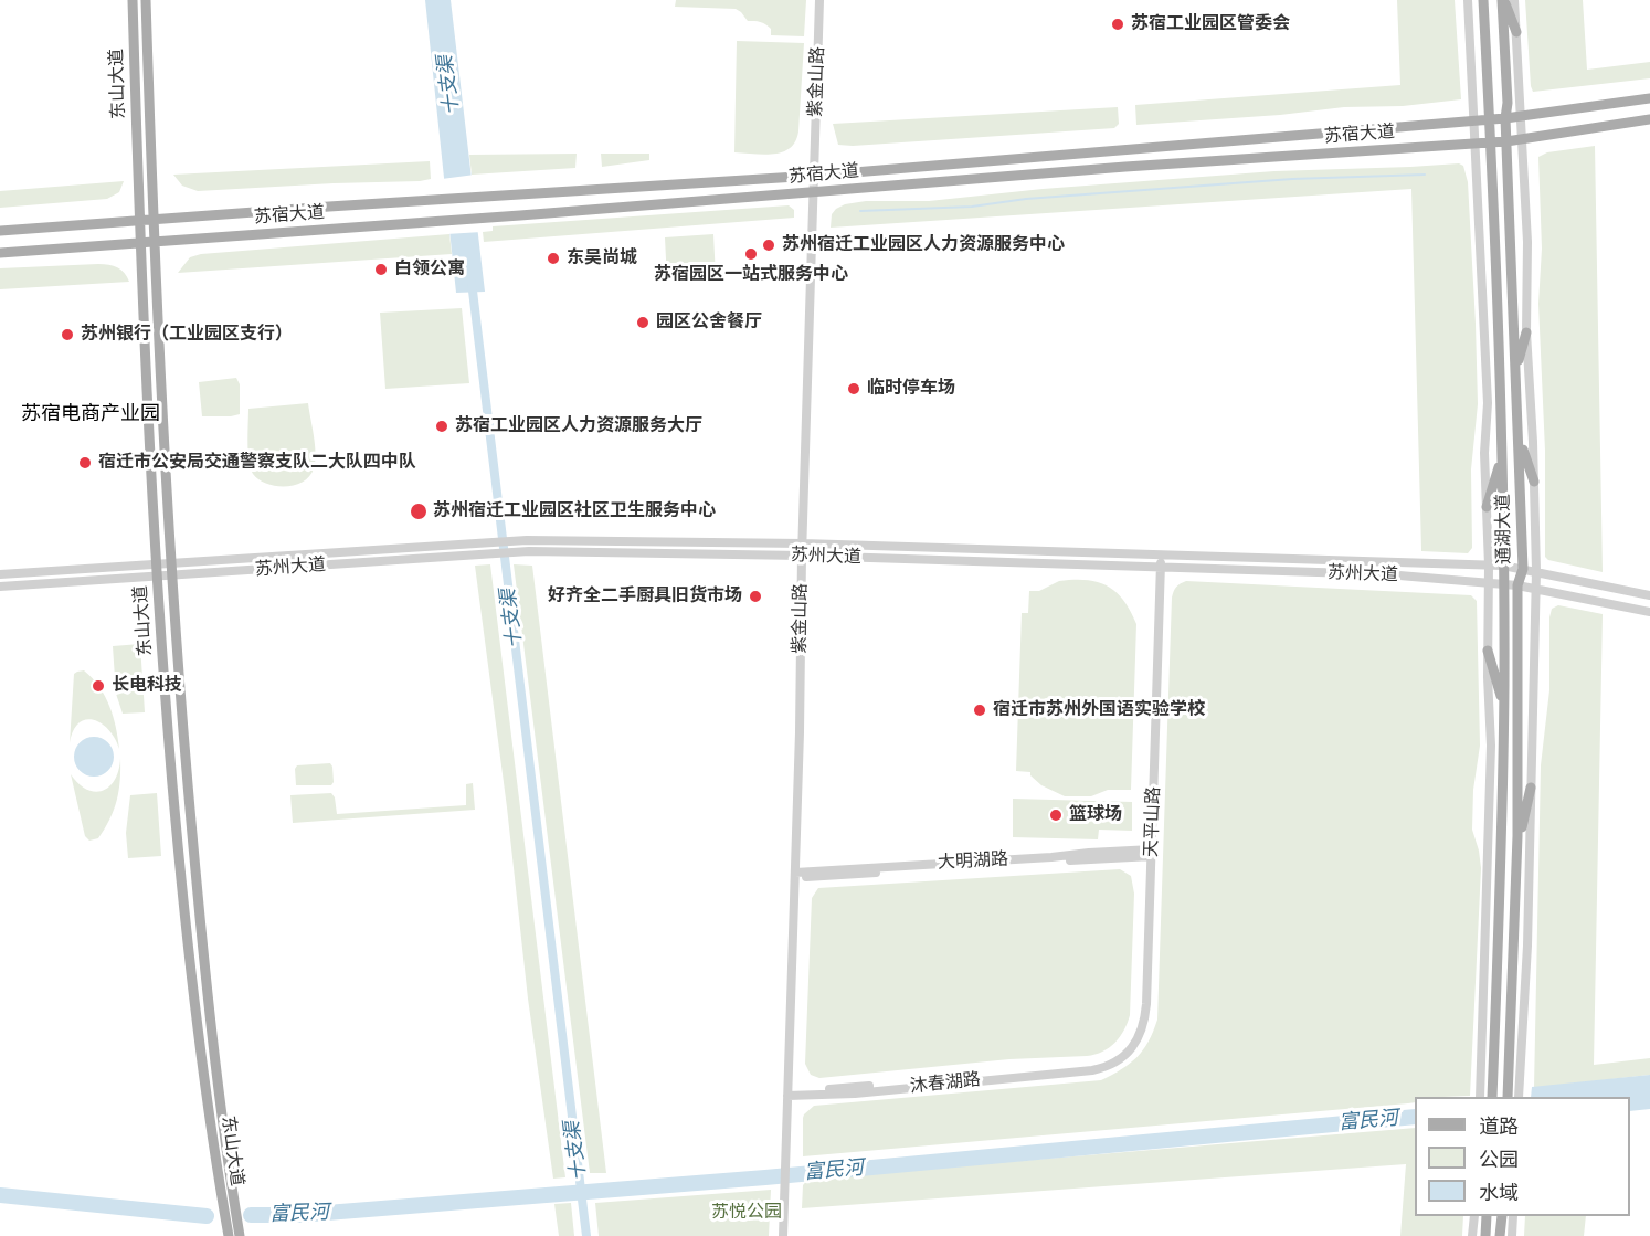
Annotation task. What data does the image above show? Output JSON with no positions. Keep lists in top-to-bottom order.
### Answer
{
  "streets": {
    "main road": ["东山大道", "苏宿大道", "通湖大道"],
    "street": [
      "紫金山路",
      "苏州大道",
      "天平山路",
      "大明湖路",
      "沐春湖路"
    ]
  },
  "crossings": [
    ["紫金山路", "苏宿大道"],
    ["紫金山路", "苏州大道"],
    ["紫金山路", "大明湖路"],
    ["紫金山路", "沐春湖路"],
    ["东山大道", "苏宿大道"],
    ["东山大道", "苏州大道"],
    ["苏宿大道", "通湖大道"],
    ["通湖大道", "苏州大道"],
    ["苏州大道", "天平山路"],
    ["天平山路", "大明湖路"],
    ["天平山路", "沐春湖路"]
  ],
  "districts": ["苏宿电商产业园"],
  "water": ["十支渠", "富民河"],
  "parks": ["苏悦公园"],
  "places": [
    "苏宿工业园区管委会",
    "苏州宿迁工业园区人力资源服务中心",
    "苏宿园区一站式服务中心",
    "东吴尚城",
    "白领公寓",
    "园区公舍餐厅",
    "苏州银行（工业园区支行）",
    "临时停车场",
    "苏宿工业园区人力资源服务大厅",
    "宿迁市公安局交通警察支队二大队四中队",
    "苏州宿迁工业园区社区卫生服务中心",
    "好齐全二手厨具旧货市场",
    "长电科技",
    "宿迁市苏州外国语实验学校",
    "篮球场"
  ],
  "legend": ["道路", "公园", "水域"]
}
